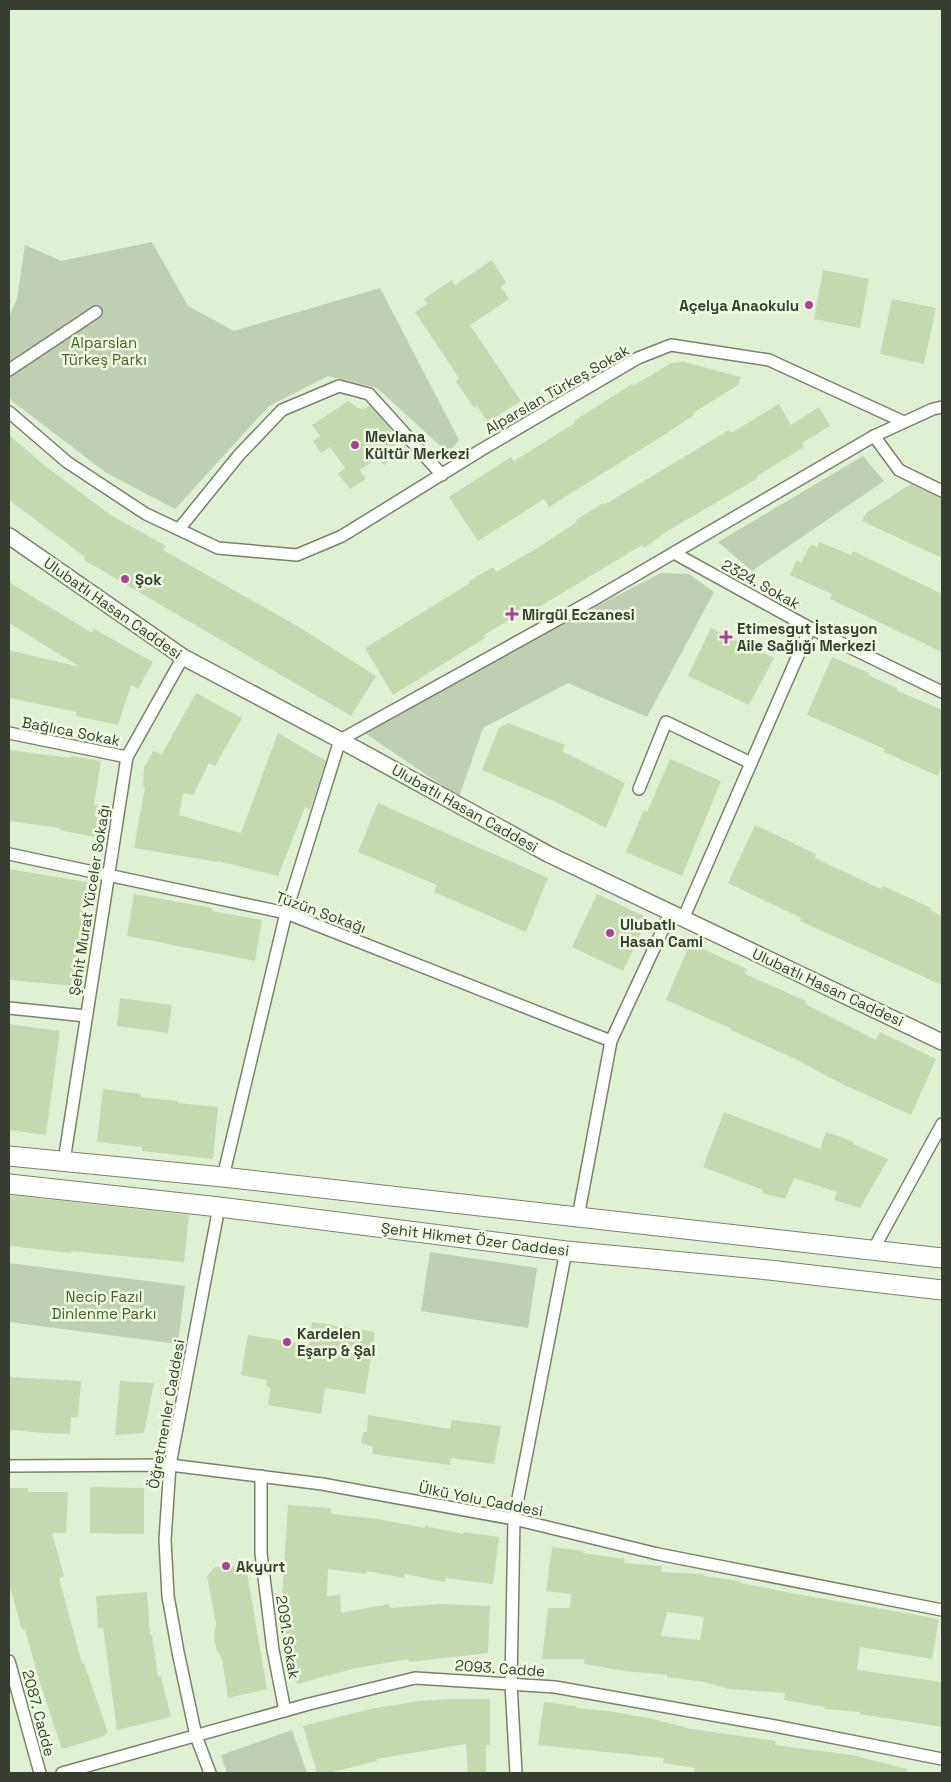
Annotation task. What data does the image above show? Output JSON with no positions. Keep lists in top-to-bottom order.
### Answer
{
  "streets": {
    "main road": ["Şehit Hikmet Özer Caddesi"],
    "street": [
      "Alparslan Türkeş Sokak",
      "2324. Sokak",
      "Ulubatlı Hasan Caddesi",
      "Bağlıca Sokak",
      "Şehit Murat Yüceler Sokağı",
      "Tüzün Sokağı",
      "Öğretmenler Caddesi",
      "Ülkü Yolu Caddesi",
      "2091. Sokak",
      "2093. Cadde",
      "2087. Cadde"
    ]
  },
  "crossings": [
    ["Ulubatlı Hasan Caddesi", "Şehit Murat Yüceler Sokağı"],
    ["Bağlıca Sokak", "Şehit Murat Yüceler Sokağı"],
    ["Şehit Murat Yüceler Sokağı", "Tüzün Sokağı"],
    ["Şehit Hikmet Özer Caddesi", "Öğretmenler Caddesi"],
    ["Öğretmenler Caddesi", "Ülkü Yolu Caddesi"],
    ["Öğretmenler Caddesi", "2093. Cadde"],
    ["Ülkü Yolu Caddesi", "2091. Sokak"],
    ["2091. Sokak", "2093. Cadde"]
  ],
  "parks": ["Alparslan Türkeş Parkı", "Necip Fazıl Dinlenme Parkı"],
  "places": {
    "other": [
      "Açelya Anaokulu",
      "Mevlana Kültür Merkezi",
      "Şok",
      "Ulubatlı Hasan Cami",
      "Kardelen Eşarp & Şal",
      "Akyurt"
    ],
    "health": ["Mirgül Eczanesi", "Etimesgut İstasyon Aile Sağlığı Merkezi"]
  }
}
